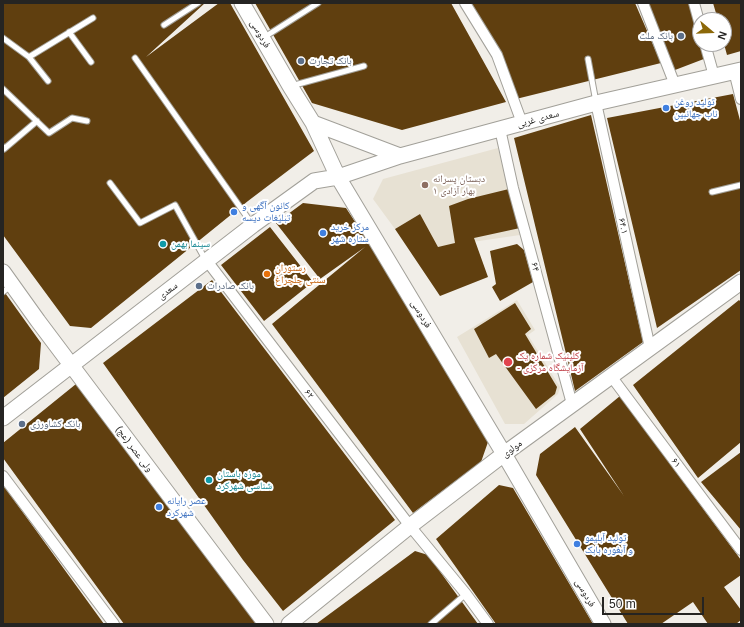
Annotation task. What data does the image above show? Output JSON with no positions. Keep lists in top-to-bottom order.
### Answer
{
  "streets": {
    "main road": [
      "فردوسی",
      "سعدی غربی",
      "سعدی",
      "ولی عصر (عج)",
      "مولوی"
    ],
    "street": [
      "۶۴.۱",
      "۶۴",
      "۶۲",
      "۶۱"
    ]
  },
  "crossings": [
    ["فردوسی", "سعدی غربی"],
    ["فردوسی", "سعدی"],
    ["فردوسی", "مولوی"],
    ["سعدی غربی", "۶۴.۱"],
    ["سعدی غربی", "۶۴"],
    ["سعدی غربی", "سعدی"],
    ["۶۴.۱", "مولوی"],
    ["۶۴", "مولوی"],
    ["سعدی", "۶۲"],
    ["سعدی", "ولی عصر (عج)"],
    ["۶۲", "مولوی"],
    ["مولوی", "۶۱"]
  ],
  "places": [
    "بانک ملت",
    "بانک تجارت",
    "تولید روغن ناب جهانبین",
    "دبستان پسرانه بهار آزادی ۱",
    "کانون آگهی و تبلیغات دیسه",
    "مرکز خرید ستاره شهر",
    "سینما بهمن",
    "رستوران سنتی چلچراغ",
    "بانک صادرات",
    "کلینیک شماره یک - آزمایشگاه مرکزی",
    "بانک کشاورزی",
    "موزه باستان شناسی شهرکرد",
    "عصر رایانه شهرکرد",
    "تولید آبلیمو و آبغوره بابک"
  ],
  "scale_bar": "50 m",
  "north": "right"
}
